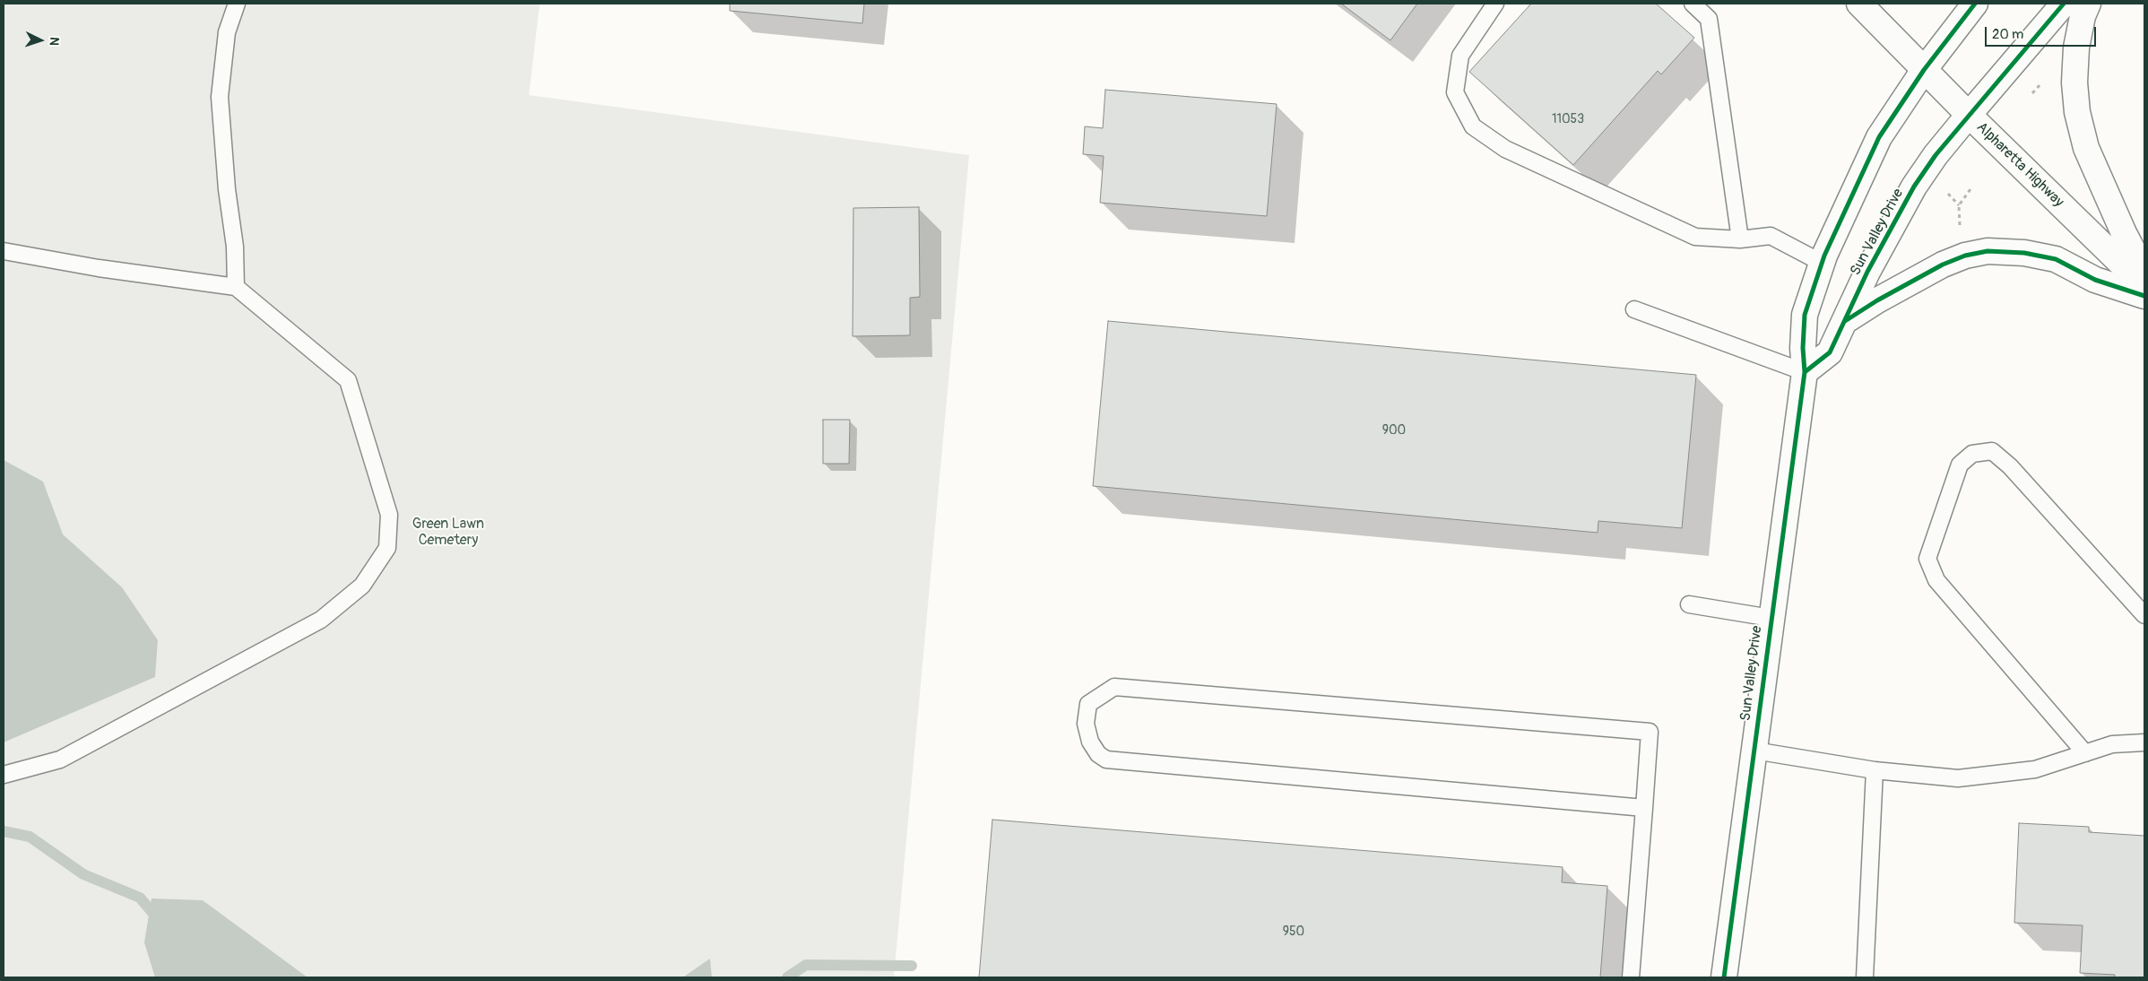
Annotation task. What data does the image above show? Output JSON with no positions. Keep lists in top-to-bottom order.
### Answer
{
  "streets": {
    "main road": ["Alpharetta Highway", "Sun Valley Drive"]
  },
  "crossings": [
    ["Alpharetta Highway", "Sun Valley Drive"]
  ],
  "parks": ["Green Lawn Cemetery"],
  "house_numbers": ["11053", "900", "950"],
  "scale_bar": "20 m",
  "north": "right"
}
